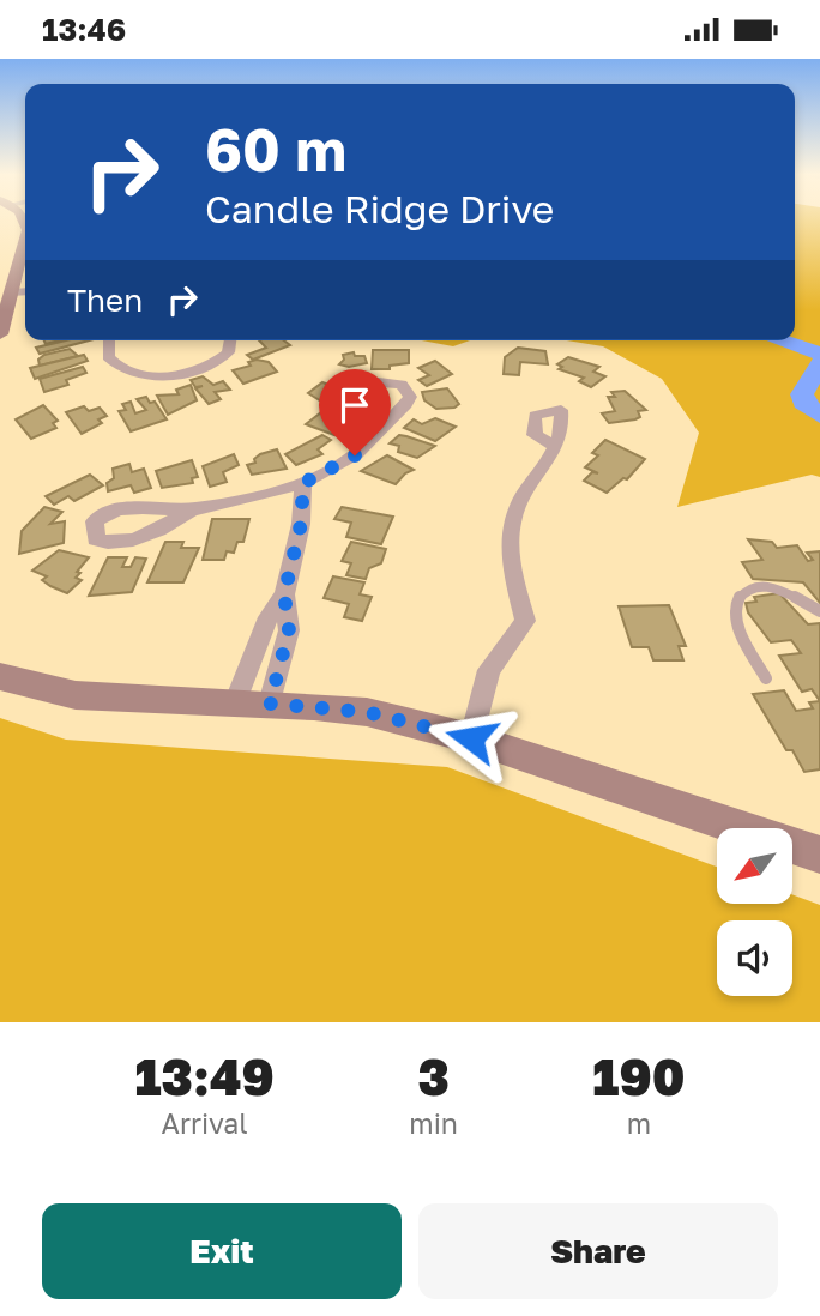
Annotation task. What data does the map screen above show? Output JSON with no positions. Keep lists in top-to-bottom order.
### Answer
{
  "north": "bottom left",
  "page": {
    "status": "13:46",
    "turn": ["60 m", "Candle Ridge Drive"],
    "then": "Then",
    "eta": [
      "13:49",
      "Arrival",
      "3",
      "min",
      "190",
      "m"
    ],
    "buttons": ["Exit", "Share"]
  }
}
